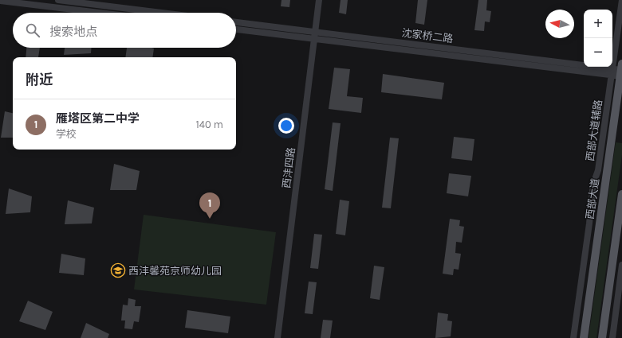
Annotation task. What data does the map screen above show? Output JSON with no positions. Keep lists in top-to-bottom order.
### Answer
{
  "streets": {
    "main road": ["西部大道"],
    "street": ["沈家桥二路", "西部大道辅路", "西沣四路"]
  },
  "crossings": [
    ["沈家桥二路", "西部大道辅路"],
    ["沈家桥二路", "西沣四路"],
    ["沈家桥二路", "西部大道"]
  ],
  "places": {
    "school or university": ["西沣馨苑京师幼儿园"]
  },
  "north": "left",
  "page": {
    "map_buttons": ["+", "−"],
    "search": "搜索地点",
    "heading": "附近",
    "list": [
      {
        "mark": "1",
        "name": "雁塔区第二中学",
        "note": "学校",
        "value": "140 m"
      }
    ],
    "pins": "1"
  }
}
